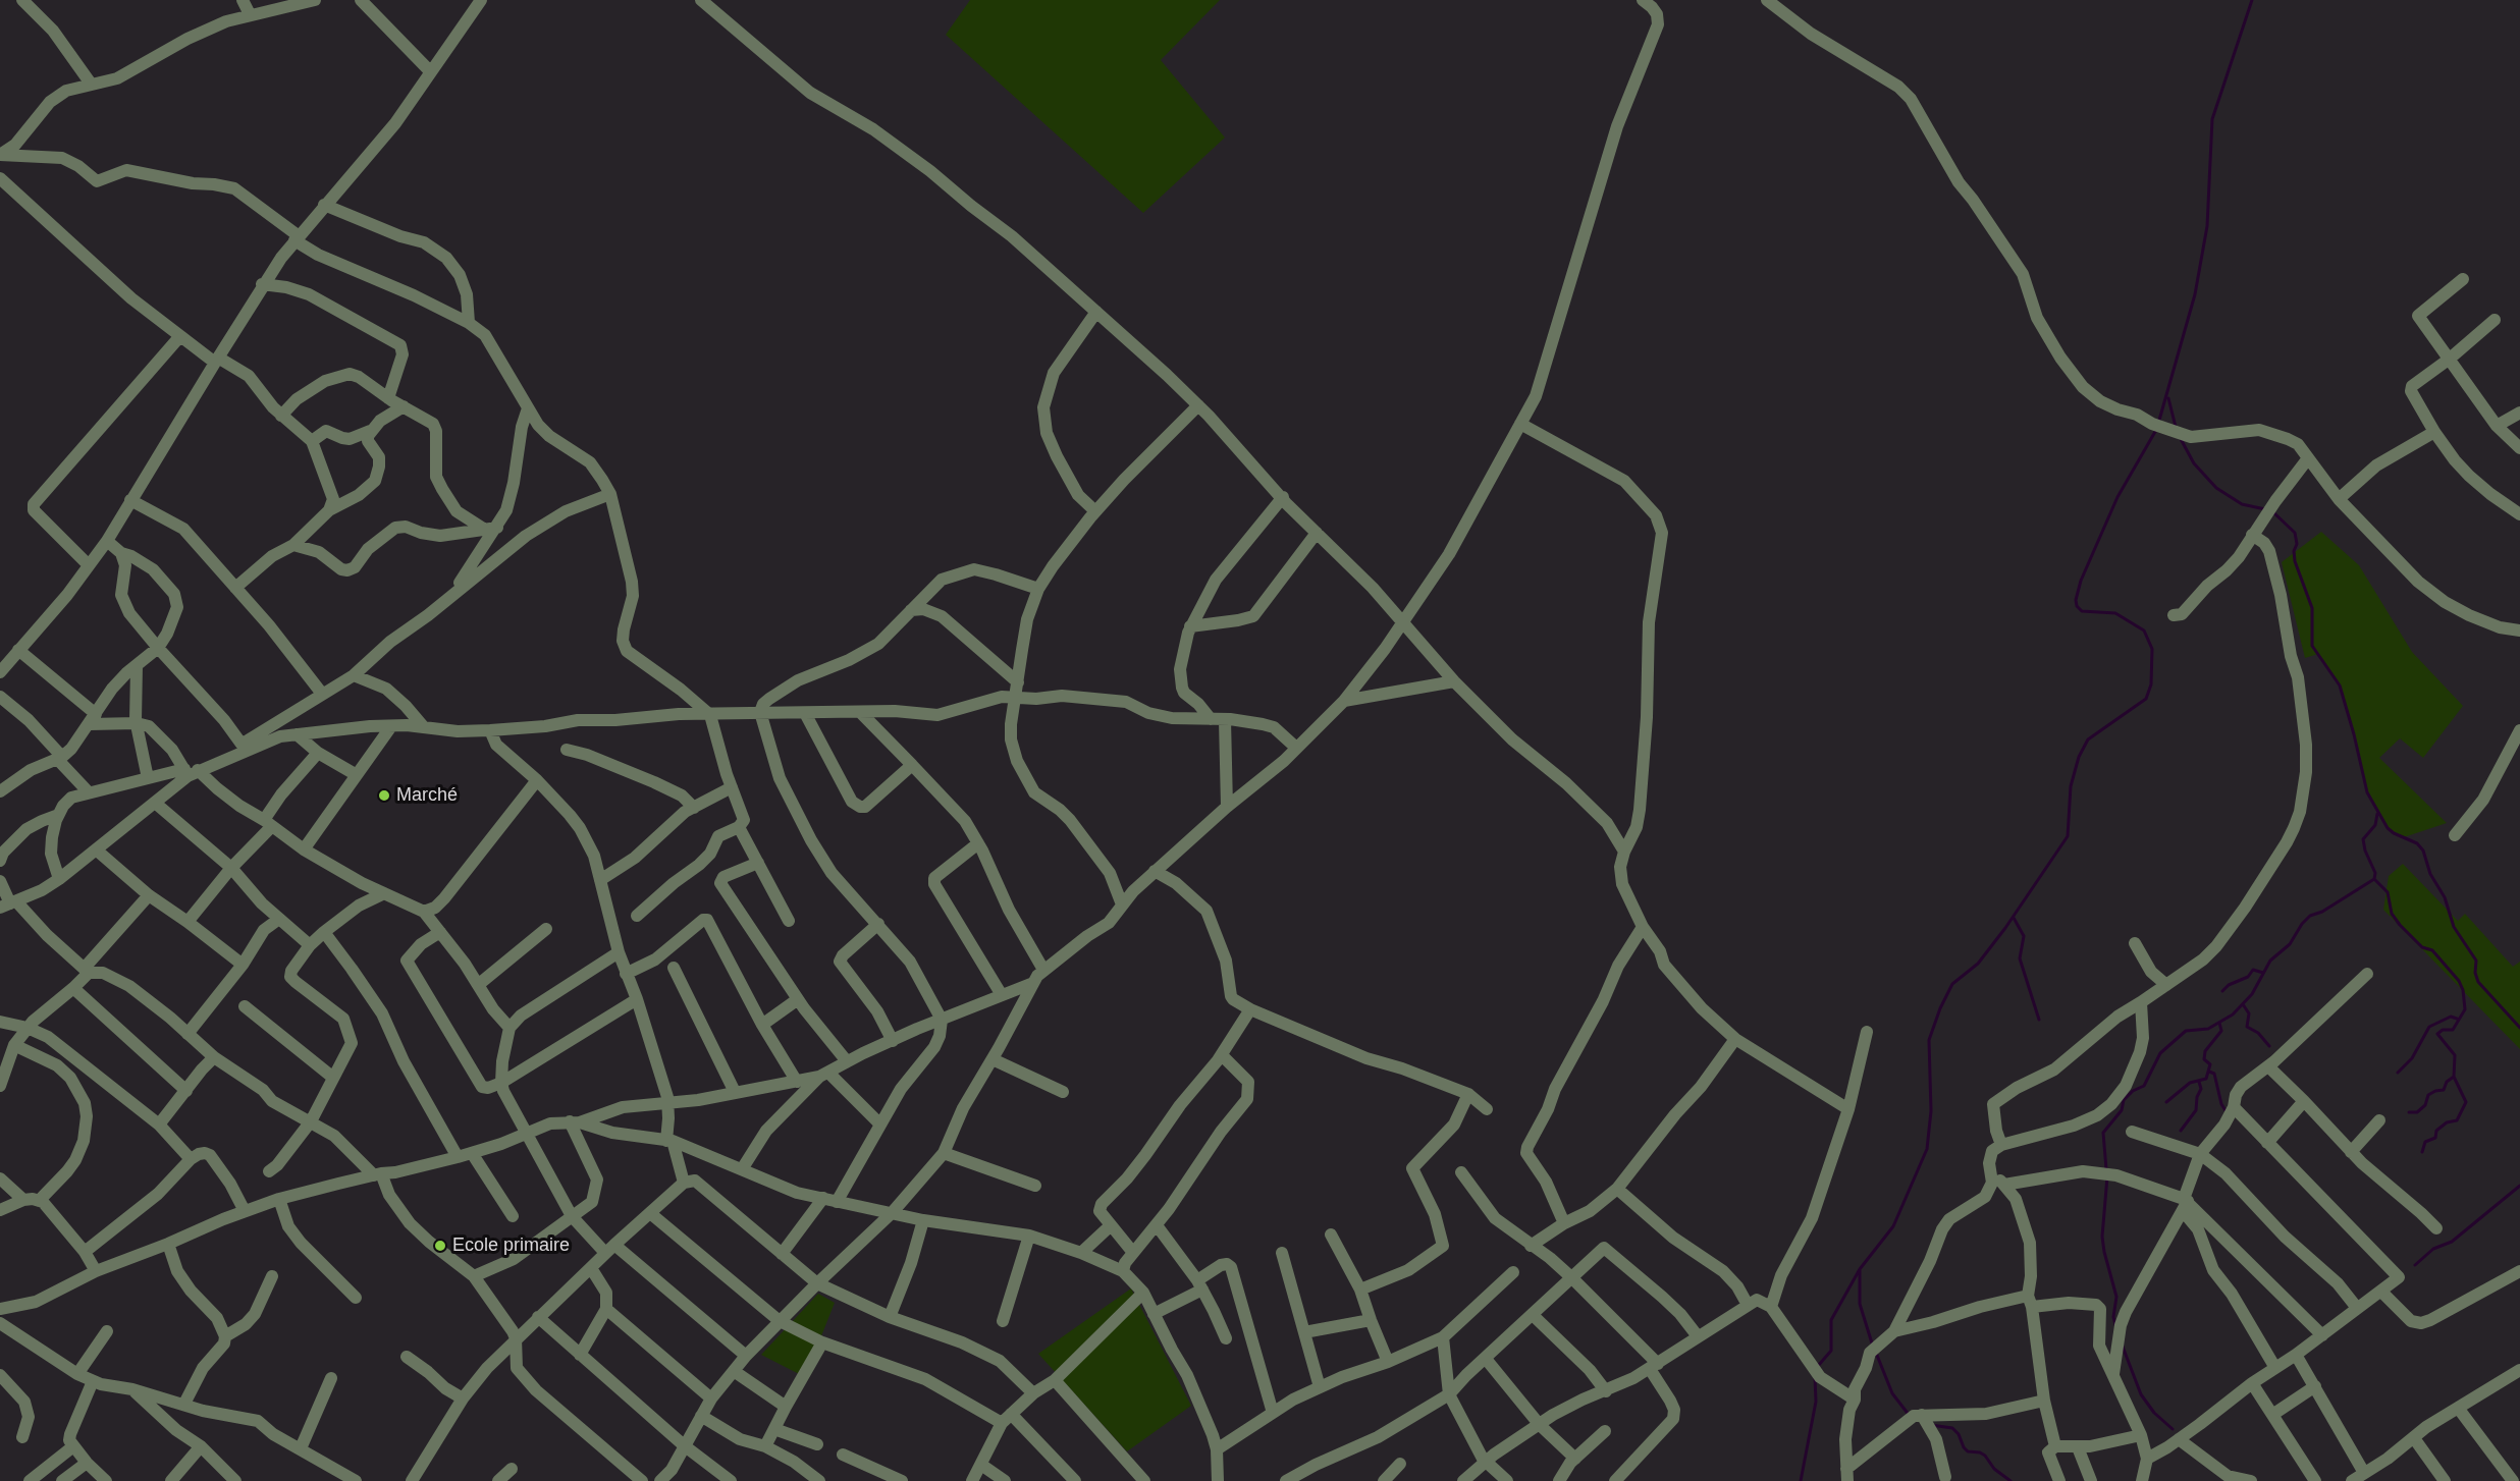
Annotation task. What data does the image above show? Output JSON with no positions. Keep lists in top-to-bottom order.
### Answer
{
  "places": ["Marché", "Ecole primaire"]
}
